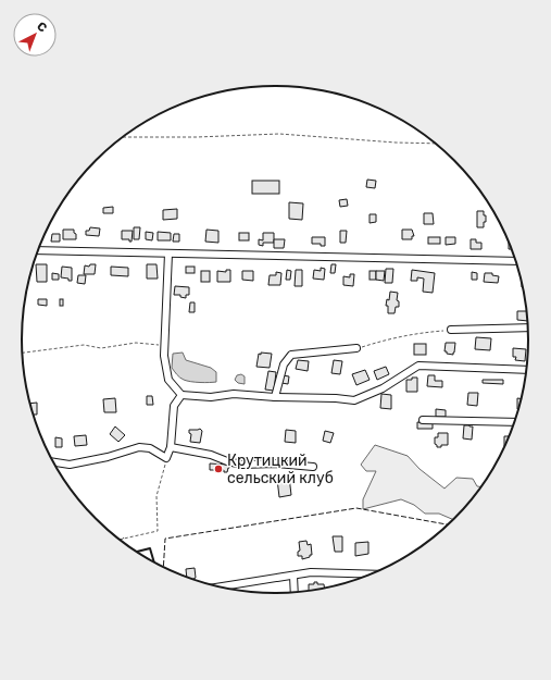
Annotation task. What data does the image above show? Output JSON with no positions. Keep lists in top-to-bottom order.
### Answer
{
  "places": ["Крутицкий сельский клуб"],
  "north": "top right"
}
